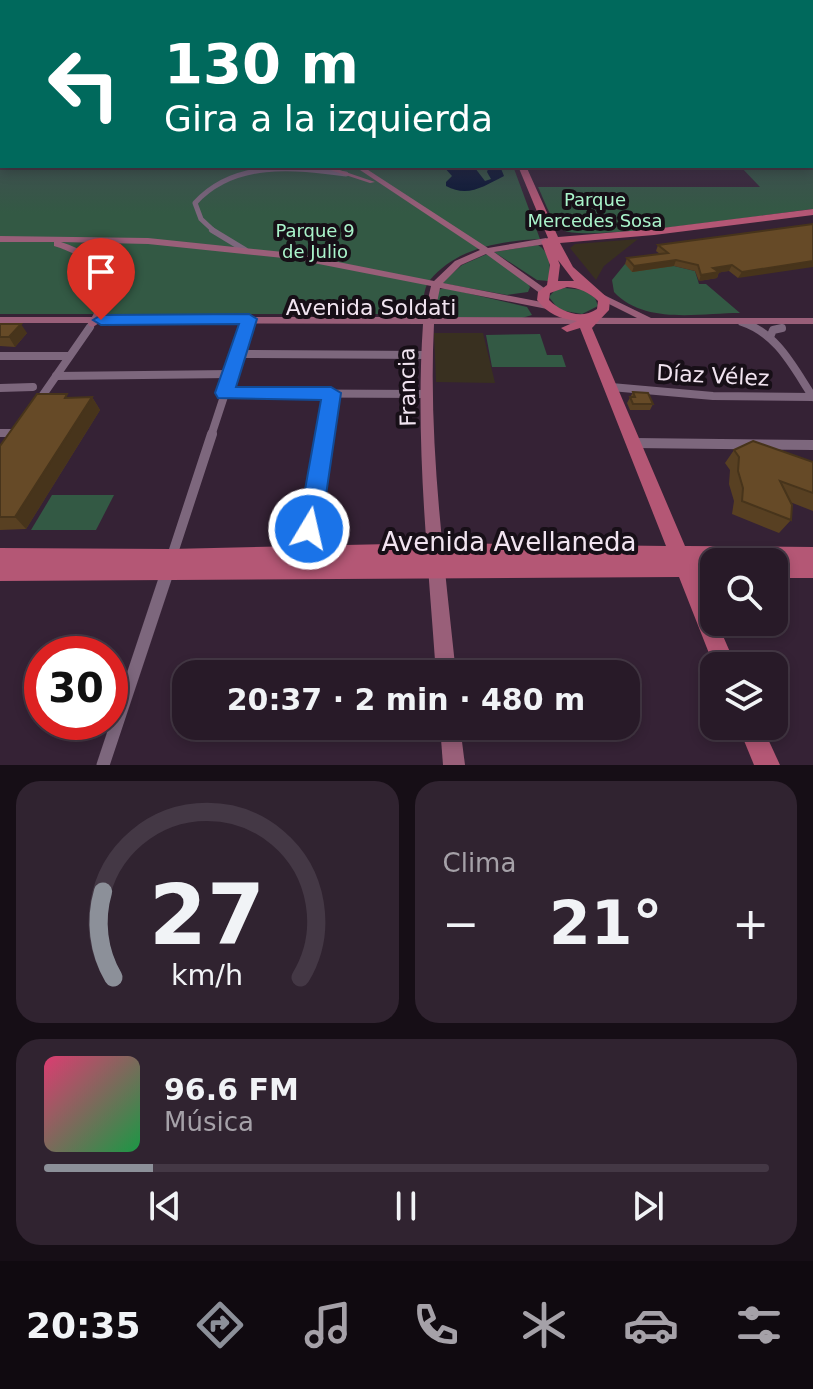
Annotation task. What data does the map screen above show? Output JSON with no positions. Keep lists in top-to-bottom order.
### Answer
{
  "streets": {
    "main road": ["Avenida Soldati", "Francia", "Avenida Avellaneda"],
    "street": ["Díaz Vélez"]
  },
  "crossings": [
    ["Avenida Soldati", "Francia"],
    ["Francia", "Avenida Avellaneda"]
  ],
  "parks": ["Parque Mercedes Sosa", "Parque 9 de Julio"],
  "page": {
    "turn": ["130 m", "Gira a la izquierda"],
    "limit": "30",
    "trip": "20:37 · 2 min · 480 m",
    "tile": "Clima",
    "heat": ["−", "21°", "+"],
    "song": ["96.6 FM", "Música"],
    "tabs": "20:35",
    "gauge": ["27", "km/h"]
  }
}
